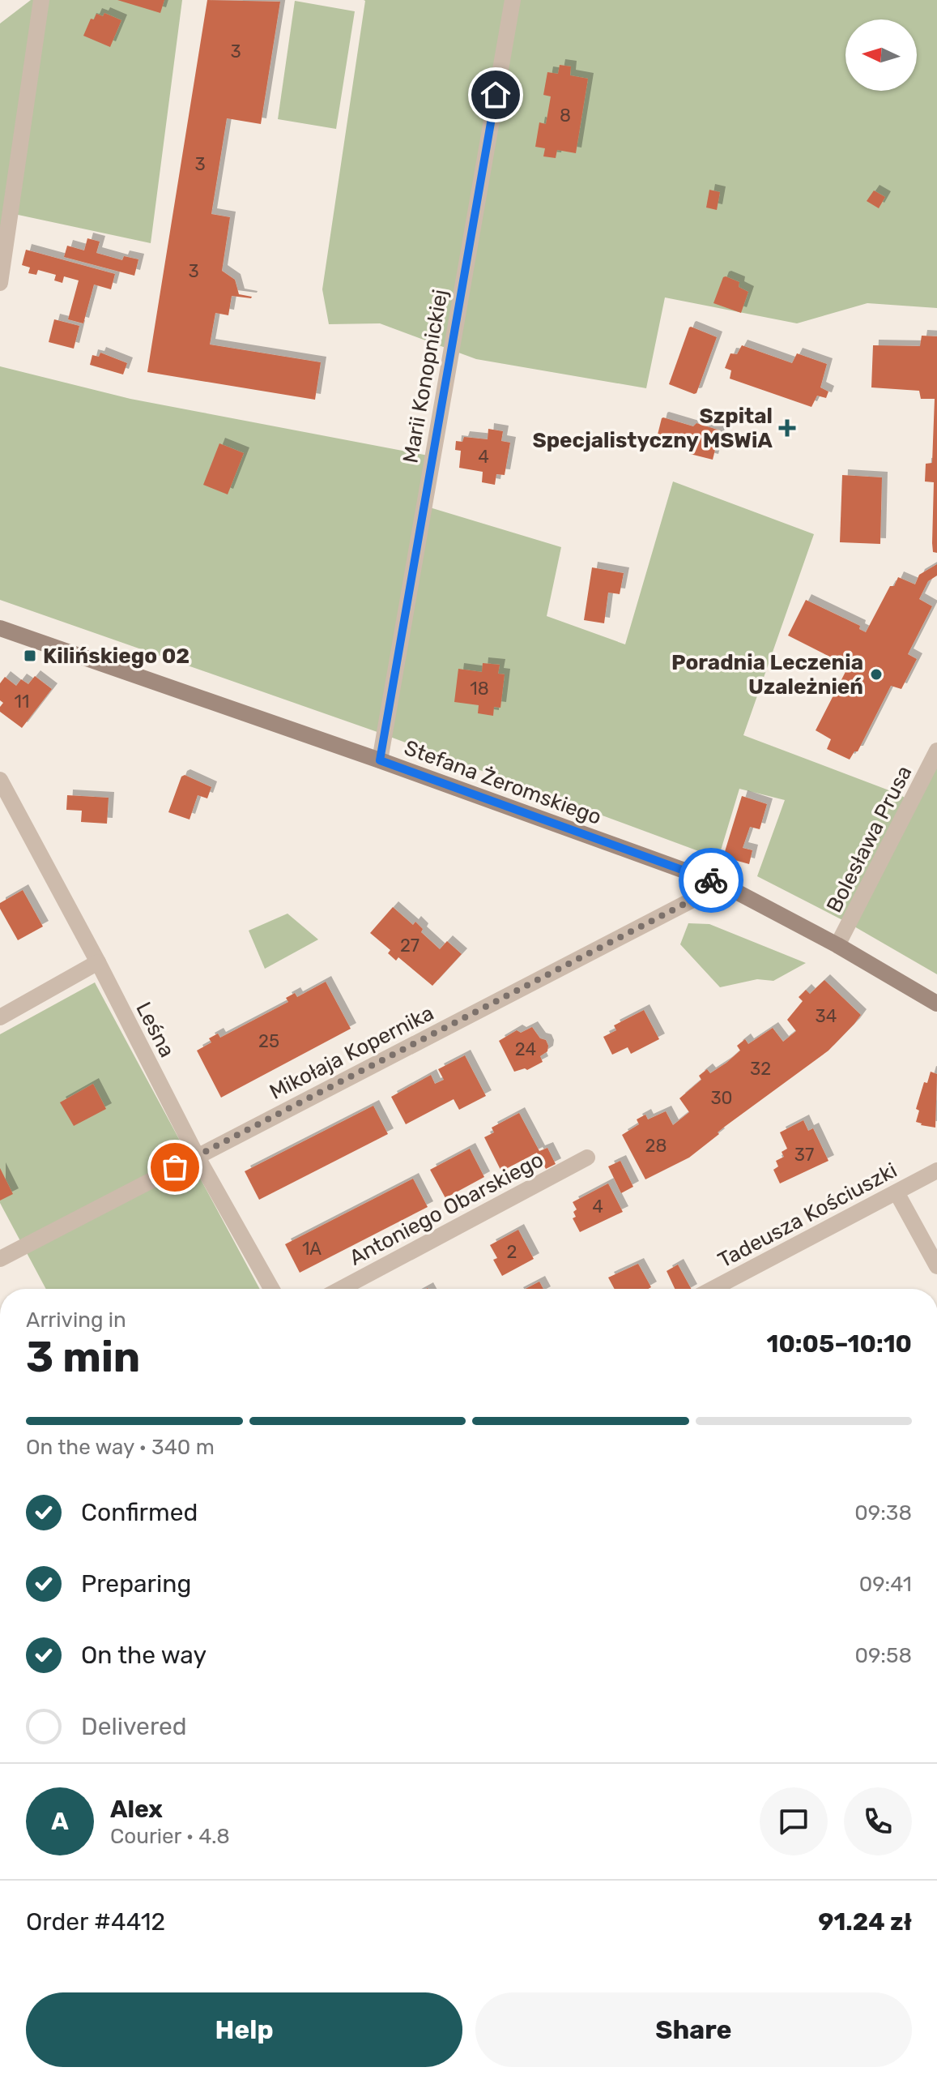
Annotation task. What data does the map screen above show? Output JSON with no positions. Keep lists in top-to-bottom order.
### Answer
{
  "streets": {
    "main road": ["Stefana Żeromskiego"],
    "street": [
      "Marii Konopnickiej",
      "Bolesława Prusa",
      "Leśna",
      "Mikołaja Kopernika",
      "Antoniego Obarskiego",
      "Tadeusza Kościuszki"
    ]
  },
  "crossings": [
    ["Marii Konopnickiej", "Stefana Żeromskiego"],
    ["Stefana Żeromskiego", "Bolesława Prusa"],
    ["Stefana Żeromskiego", "Mikołaja Kopernika"],
    ["Leśna", "Mikołaja Kopernika"]
  ],
  "places": {
    "health": ["Szpital Specjalistyczny MSWiA"],
    "transit": ["Kilińskiego 02"],
    "other": ["Poradnia Leczenia Uzależnień"]
  },
  "house_numbers": [
    "3",
    "8",
    "3",
    "3",
    "4",
    "18",
    "11",
    "27",
    "34",
    "25",
    "24",
    "32",
    "30",
    "28",
    "37",
    "4",
    "1A",
    "2"
  ],
  "north": "left",
  "page": {
    "heading": ["3 min", "Arriving in", "10:05–10:10"],
    "panel": [
      "Alex",
      "Courier · 4.8",
      "Order #4412",
      "91.24 zł"
    ],
    "bar": "On the way · 340 m",
    "list": [
      ["Confirmed", "09:38"],
      ["Preparing", "09:41"],
      ["On the way", "09:58"],
      "Delivered"
    ],
    "round": "A",
    "buttons": ["Help", "Share"]
  }
}
